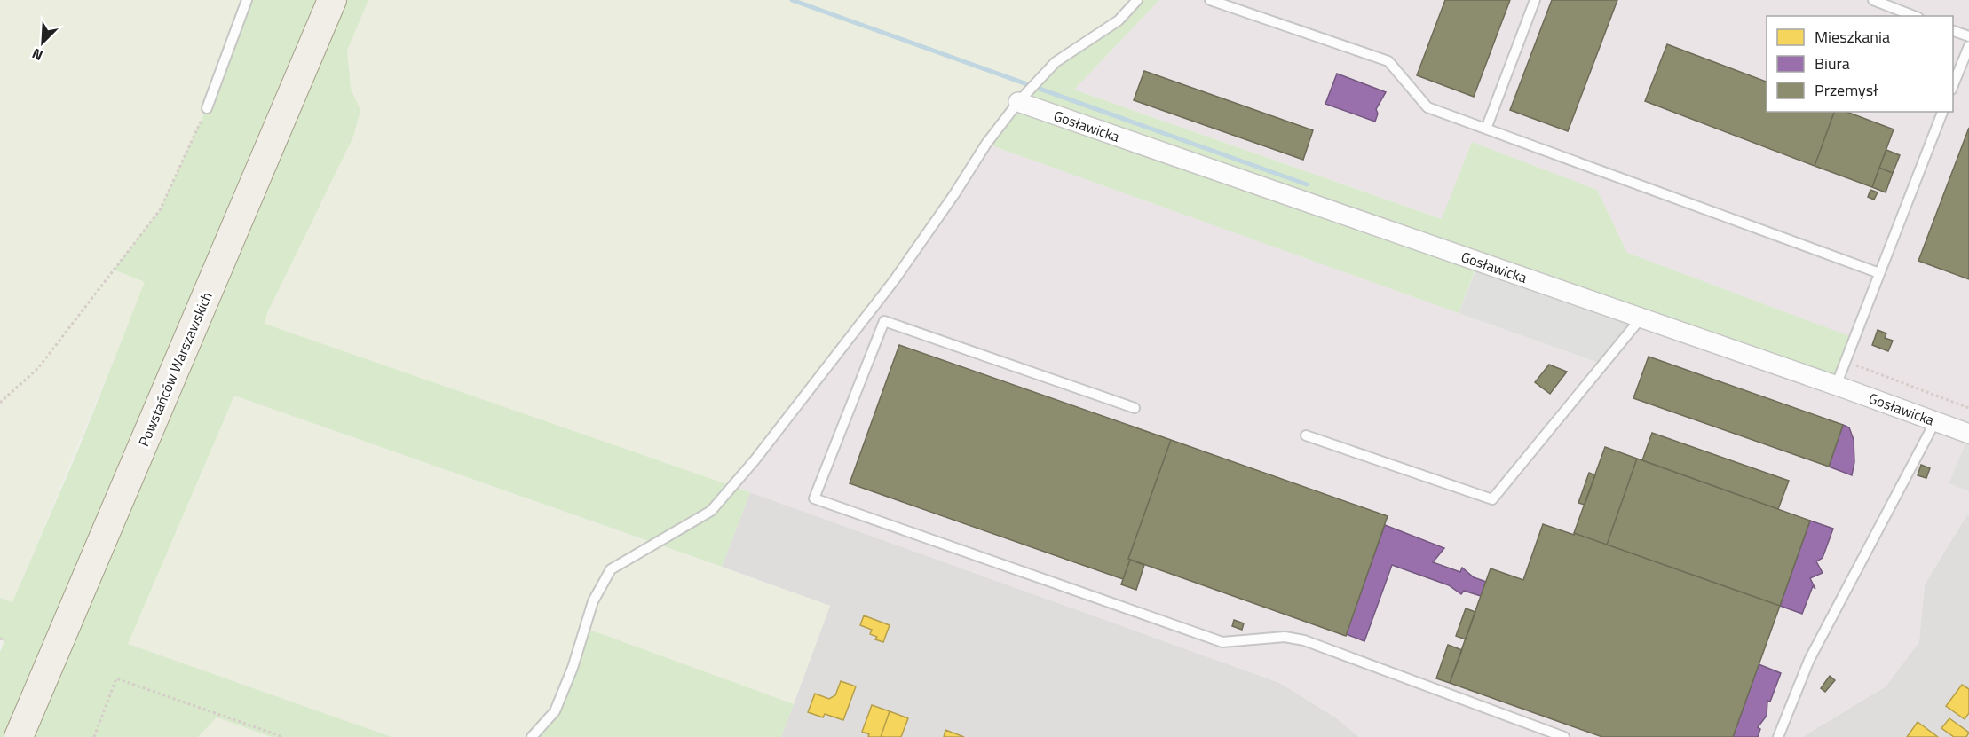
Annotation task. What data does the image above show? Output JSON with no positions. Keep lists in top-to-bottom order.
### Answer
{
  "streets": {
    "main road": ["Powstańców Warszawskich"],
    "street": ["Gosławicka"]
  },
  "legend": ["Mieszkania", "Biura", "Przemysł"],
  "north": "bottom left"
}
